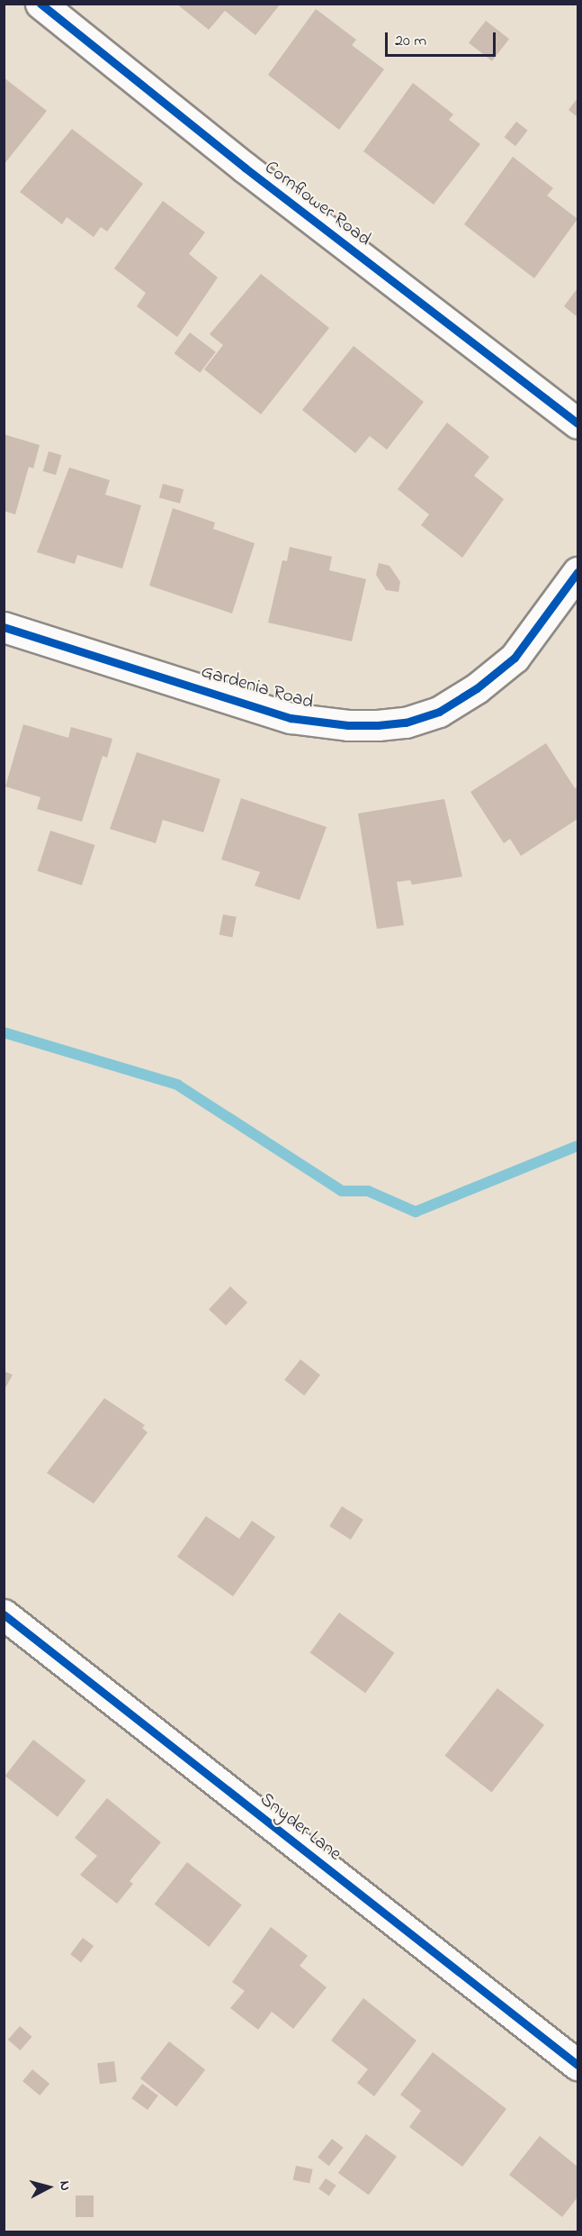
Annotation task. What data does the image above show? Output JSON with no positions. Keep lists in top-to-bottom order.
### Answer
{
  "streets": {
    "street": ["Cornflower Road", "Gardenia Road", "Snyder Lane"]
  },
  "scale_bar": "20 m",
  "north": "right"
}
